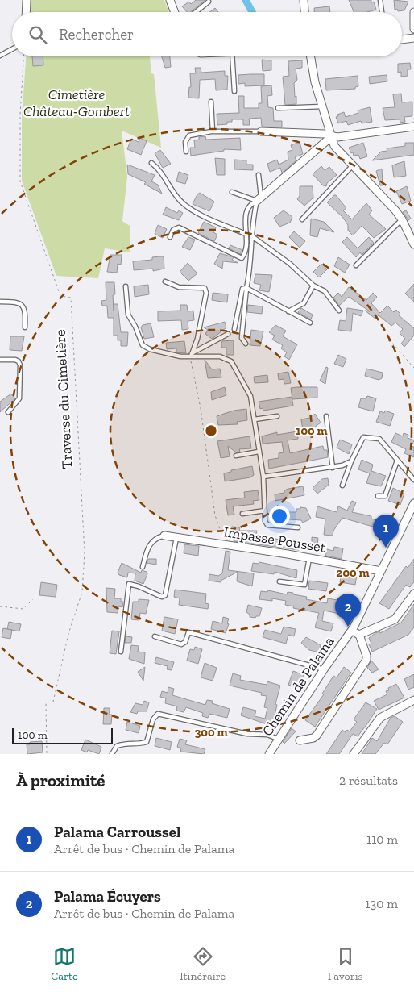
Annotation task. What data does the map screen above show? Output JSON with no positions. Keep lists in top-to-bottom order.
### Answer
{
  "streets": {
    "street": ["Impasse Pousset", "Chemin de Palama"],
    "path": ["Traverse du Cimetière"]
  },
  "crossings": [
    ["Impasse Pousset", "Chemin de Palama"]
  ],
  "parks": ["Cimetière Château-Gombert"],
  "scale_bar": "100 m",
  "page": {
    "search": "Rechercher",
    "pins": ["1", "2"],
    "scale": "100 m",
    "heading": ["À proximité", "2 résultats"],
    "list": [
      {
        "mark": "1",
        "name": "Palama Carroussel",
        "note": "Arrêt de bus · Chemin de Palama",
        "value": "110 m"
      },
      {
        "mark": "2",
        "name": "Palama Écuyers",
        "note": "Arrêt de bus · Chemin de Palama",
        "value": "130 m"
      }
    ],
    "nav": ["Carte", "Itinéraire", "Favoris"]
  },
  "rings": ["100 m", "200 m", "300 m"]
}
